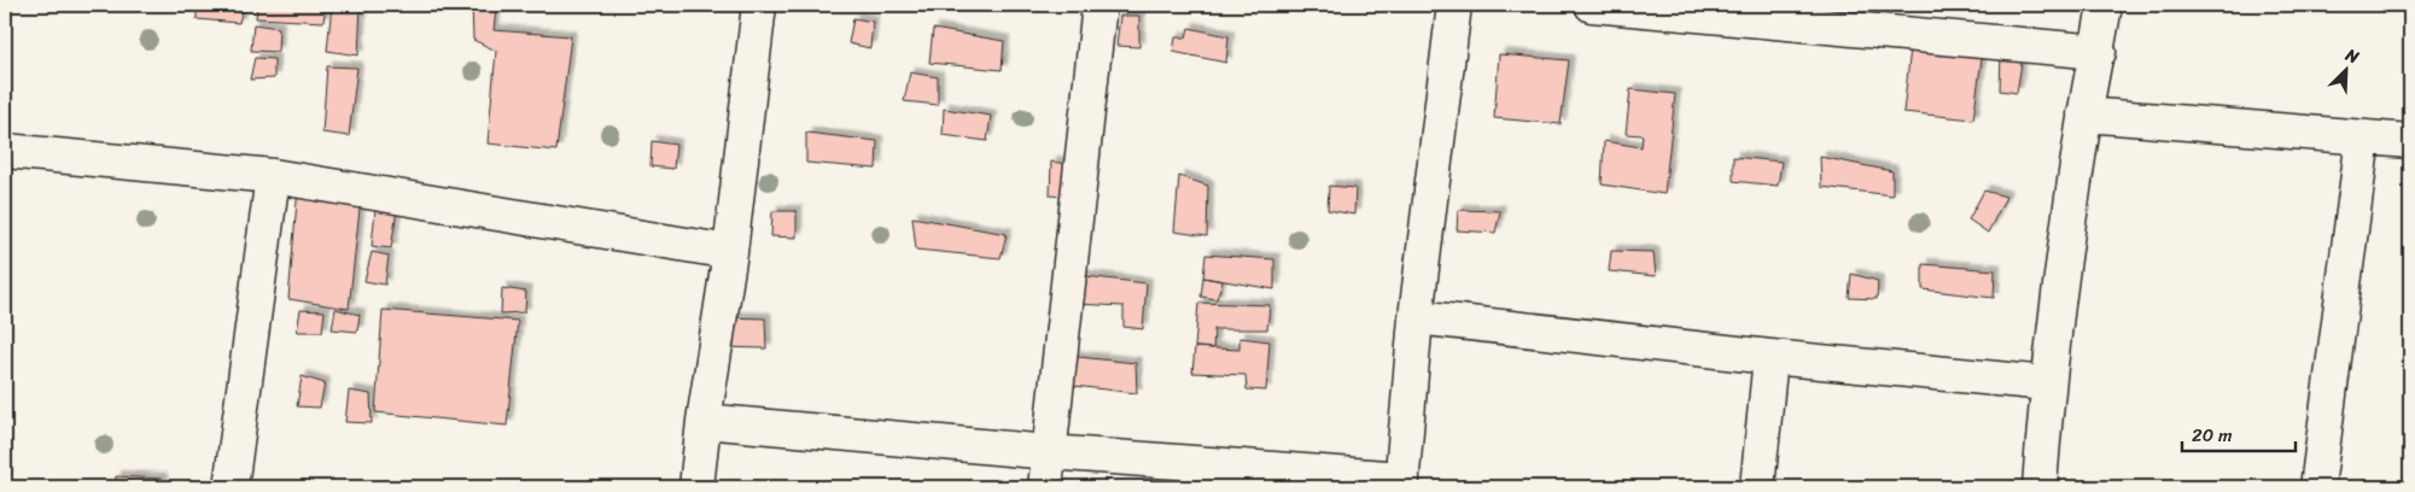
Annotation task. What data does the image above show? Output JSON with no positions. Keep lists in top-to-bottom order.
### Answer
{
  "scale_bar": "20 m",
  "north": "top right"
}
